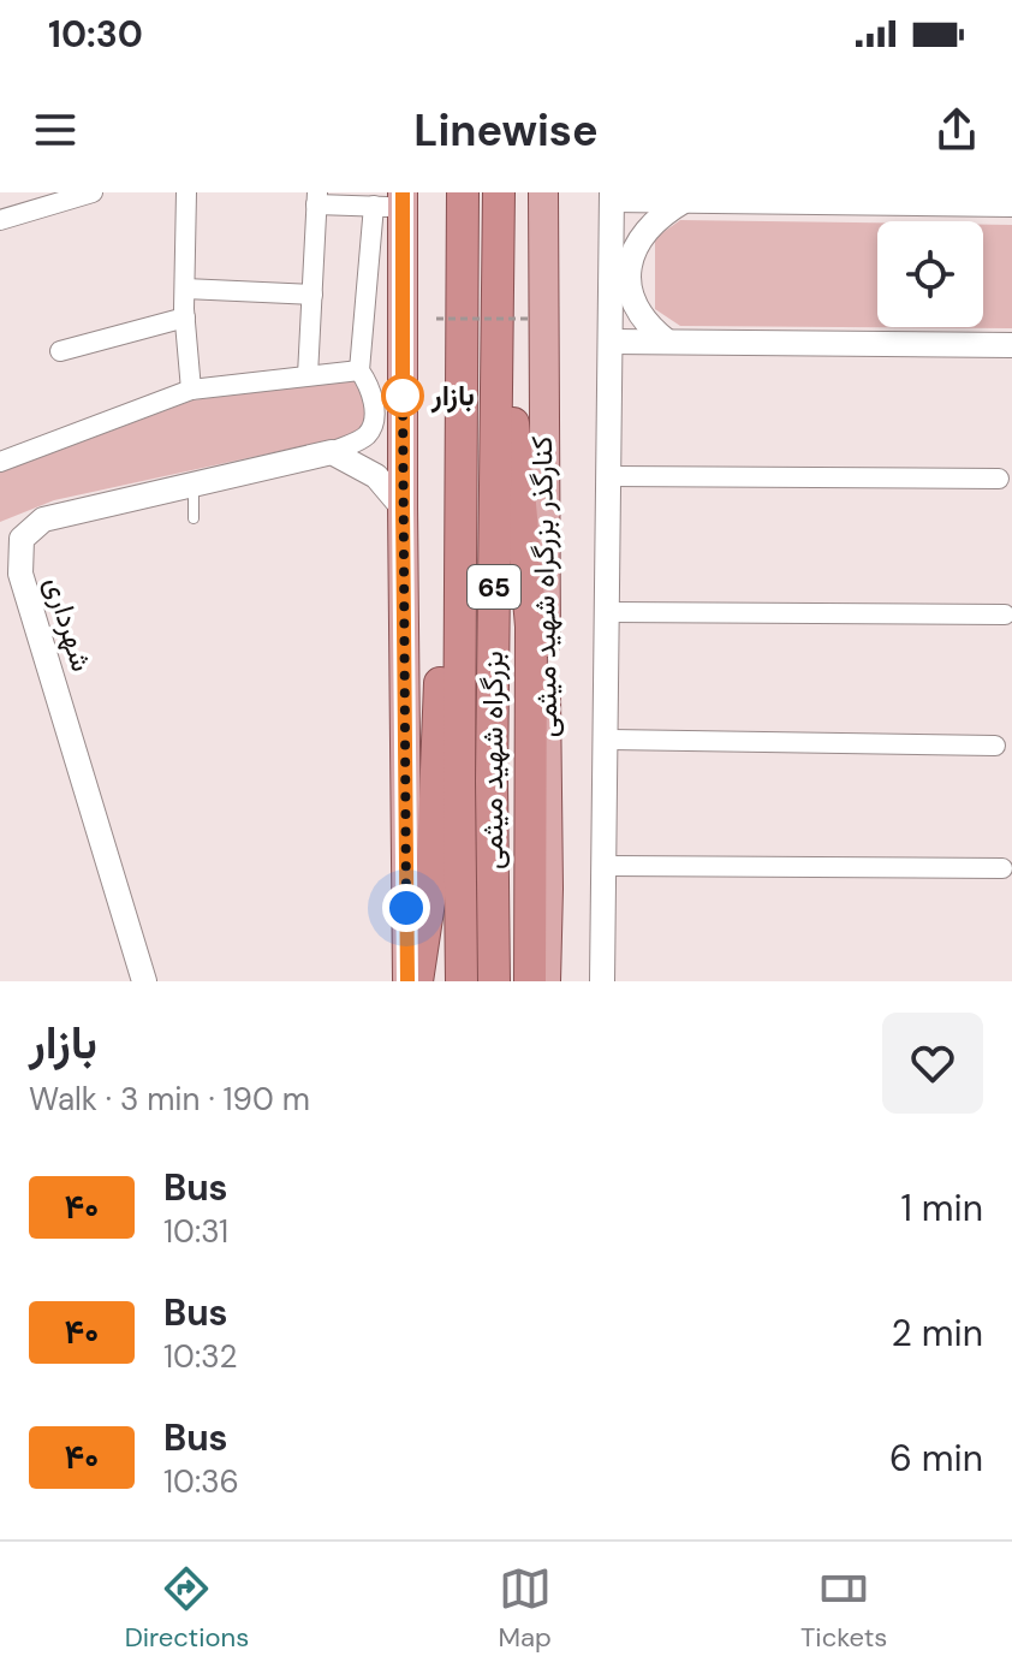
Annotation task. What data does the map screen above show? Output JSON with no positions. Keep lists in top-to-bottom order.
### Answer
{
  "streets": {
    "highway": ["65", "بزرگراه شهید میثمی"],
    "main road": ["کنارگذر بزرگراه شهید میثمی"],
    "street": ["شهرداری"]
  },
  "places": ["بازار"],
  "lines": ["bus line ۴۰"],
  "page": {
    "status": "10:30",
    "header": "Linewise",
    "heading": ["بازار", "Walk · 3 min · 190 m"],
    "list": [
      {
        "mark": "۴۰",
        "name": "Bus",
        "note": "10:31",
        "value": "1 min"
      },
      {
        "mark": "۴۰",
        "name": "Bus",
        "note": "10:32",
        "value": "2 min"
      },
      {
        "mark": "۴۰",
        "name": "Bus",
        "note": "10:36",
        "value": "6 min"
      }
    ],
    "tabs": ["Directions", "Map", "Tickets"]
  }
}
